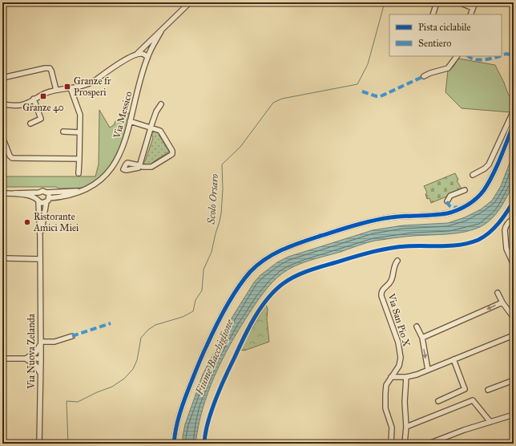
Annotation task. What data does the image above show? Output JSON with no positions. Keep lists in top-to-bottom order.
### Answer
{
  "streets": {
    "street": ["Via Messico", "Via San Pio X", "Via Nuova Zelanda"]
  },
  "crossings": [
    ["Via Messico", "Via Nuova Zelanda"]
  ],
  "water": ["Scolo Orsaro", "Fiume Bacchiglione"],
  "places": {
    "transit": ["Granze fr Prosperi", "Granze 40"],
    "other": ["Ristorante Amici Miei"]
  },
  "legend": ["Pista ciclabile", "Sentiero"]
}
